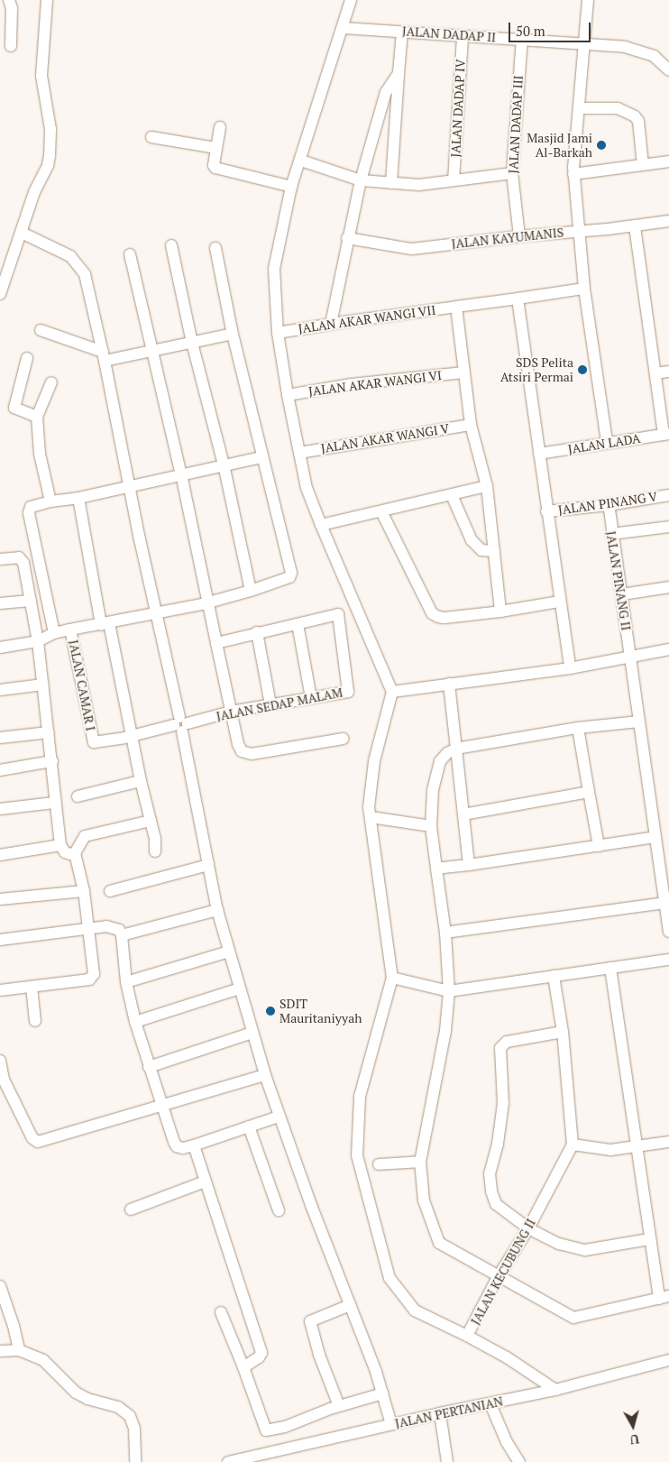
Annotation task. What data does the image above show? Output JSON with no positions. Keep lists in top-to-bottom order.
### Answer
{
  "streets": {
    "street": [
      "JALAN DADAP II",
      "JALAN DADAP IV",
      "JALAN DADAP III",
      "JALAN KAYUMANIS",
      "JALAN AKAR WANGI VII",
      "JALAN AKAR WANGI VI",
      "JALAN AKAR WANGI V",
      "JALAN LADA",
      "JALAN PINANG V",
      "JALAN PINANG II",
      "JALAN CAMAR I",
      "JALAN SEDAP MALAM",
      "JALAN KECUBUNG II",
      "JALAN PERTANIAN"
    ]
  },
  "crossings": [
    ["JALAN DADAP II", "JALAN DADAP IV"],
    ["JALAN DADAP II", "JALAN DADAP III"],
    ["JALAN DADAP III", "JALAN KAYUMANIS"],
    ["JALAN PINANG V", "JALAN PINANG II"],
    ["JALAN CAMAR I", "JALAN SEDAP MALAM"]
  ],
  "places": ["Masjid Jami Al-Barkah", "SDS Pelita Atsiri Permai", "SDIT Mauritaniyyah"],
  "scale_bar": "50 m",
  "north": "bottom"
}
